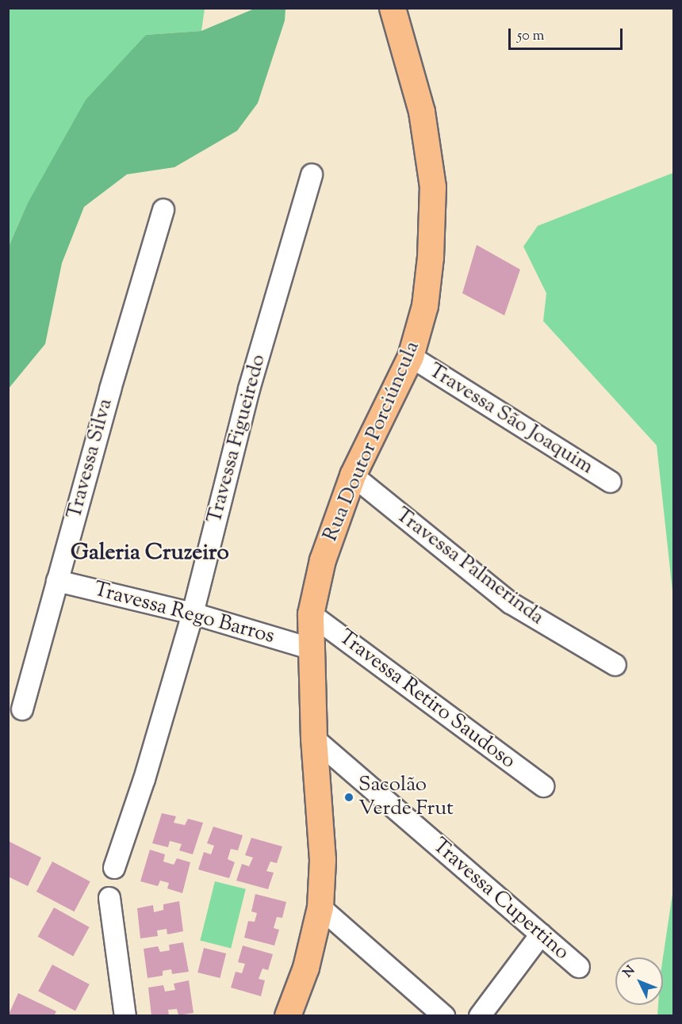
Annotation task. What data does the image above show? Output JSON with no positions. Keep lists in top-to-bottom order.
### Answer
{
  "streets": {
    "main road": ["Rua Doutor Porciúncula"],
    "street": [
      "Travessa São Joaquim",
      "Travessa Figueiredo",
      "Travessa Silva",
      "Travessa Palmerinda",
      "Travessa Rego Barros",
      "Travessa Retiro Saudoso",
      "Travessa Cupertino"
    ]
  },
  "crossings": [
    ["Travessa São Joaquim", "Rua Doutor Porciúncula"],
    ["Travessa Figueiredo", "Travessa Rego Barros"],
    ["Rua Doutor Porciúncula", "Travessa Palmerinda"],
    ["Rua Doutor Porciúncula", "Travessa Rego Barros"],
    ["Rua Doutor Porciúncula", "Travessa Retiro Saudoso"],
    ["Rua Doutor Porciúncula", "Travessa Cupertino"],
    ["Travessa Silva", "Travessa Rego Barros"]
  ],
  "districts": ["Galeria Cruzeiro"],
  "places": ["Sacolão Verde Frut"],
  "scale_bar": "50 m",
  "north": "top left"
}
